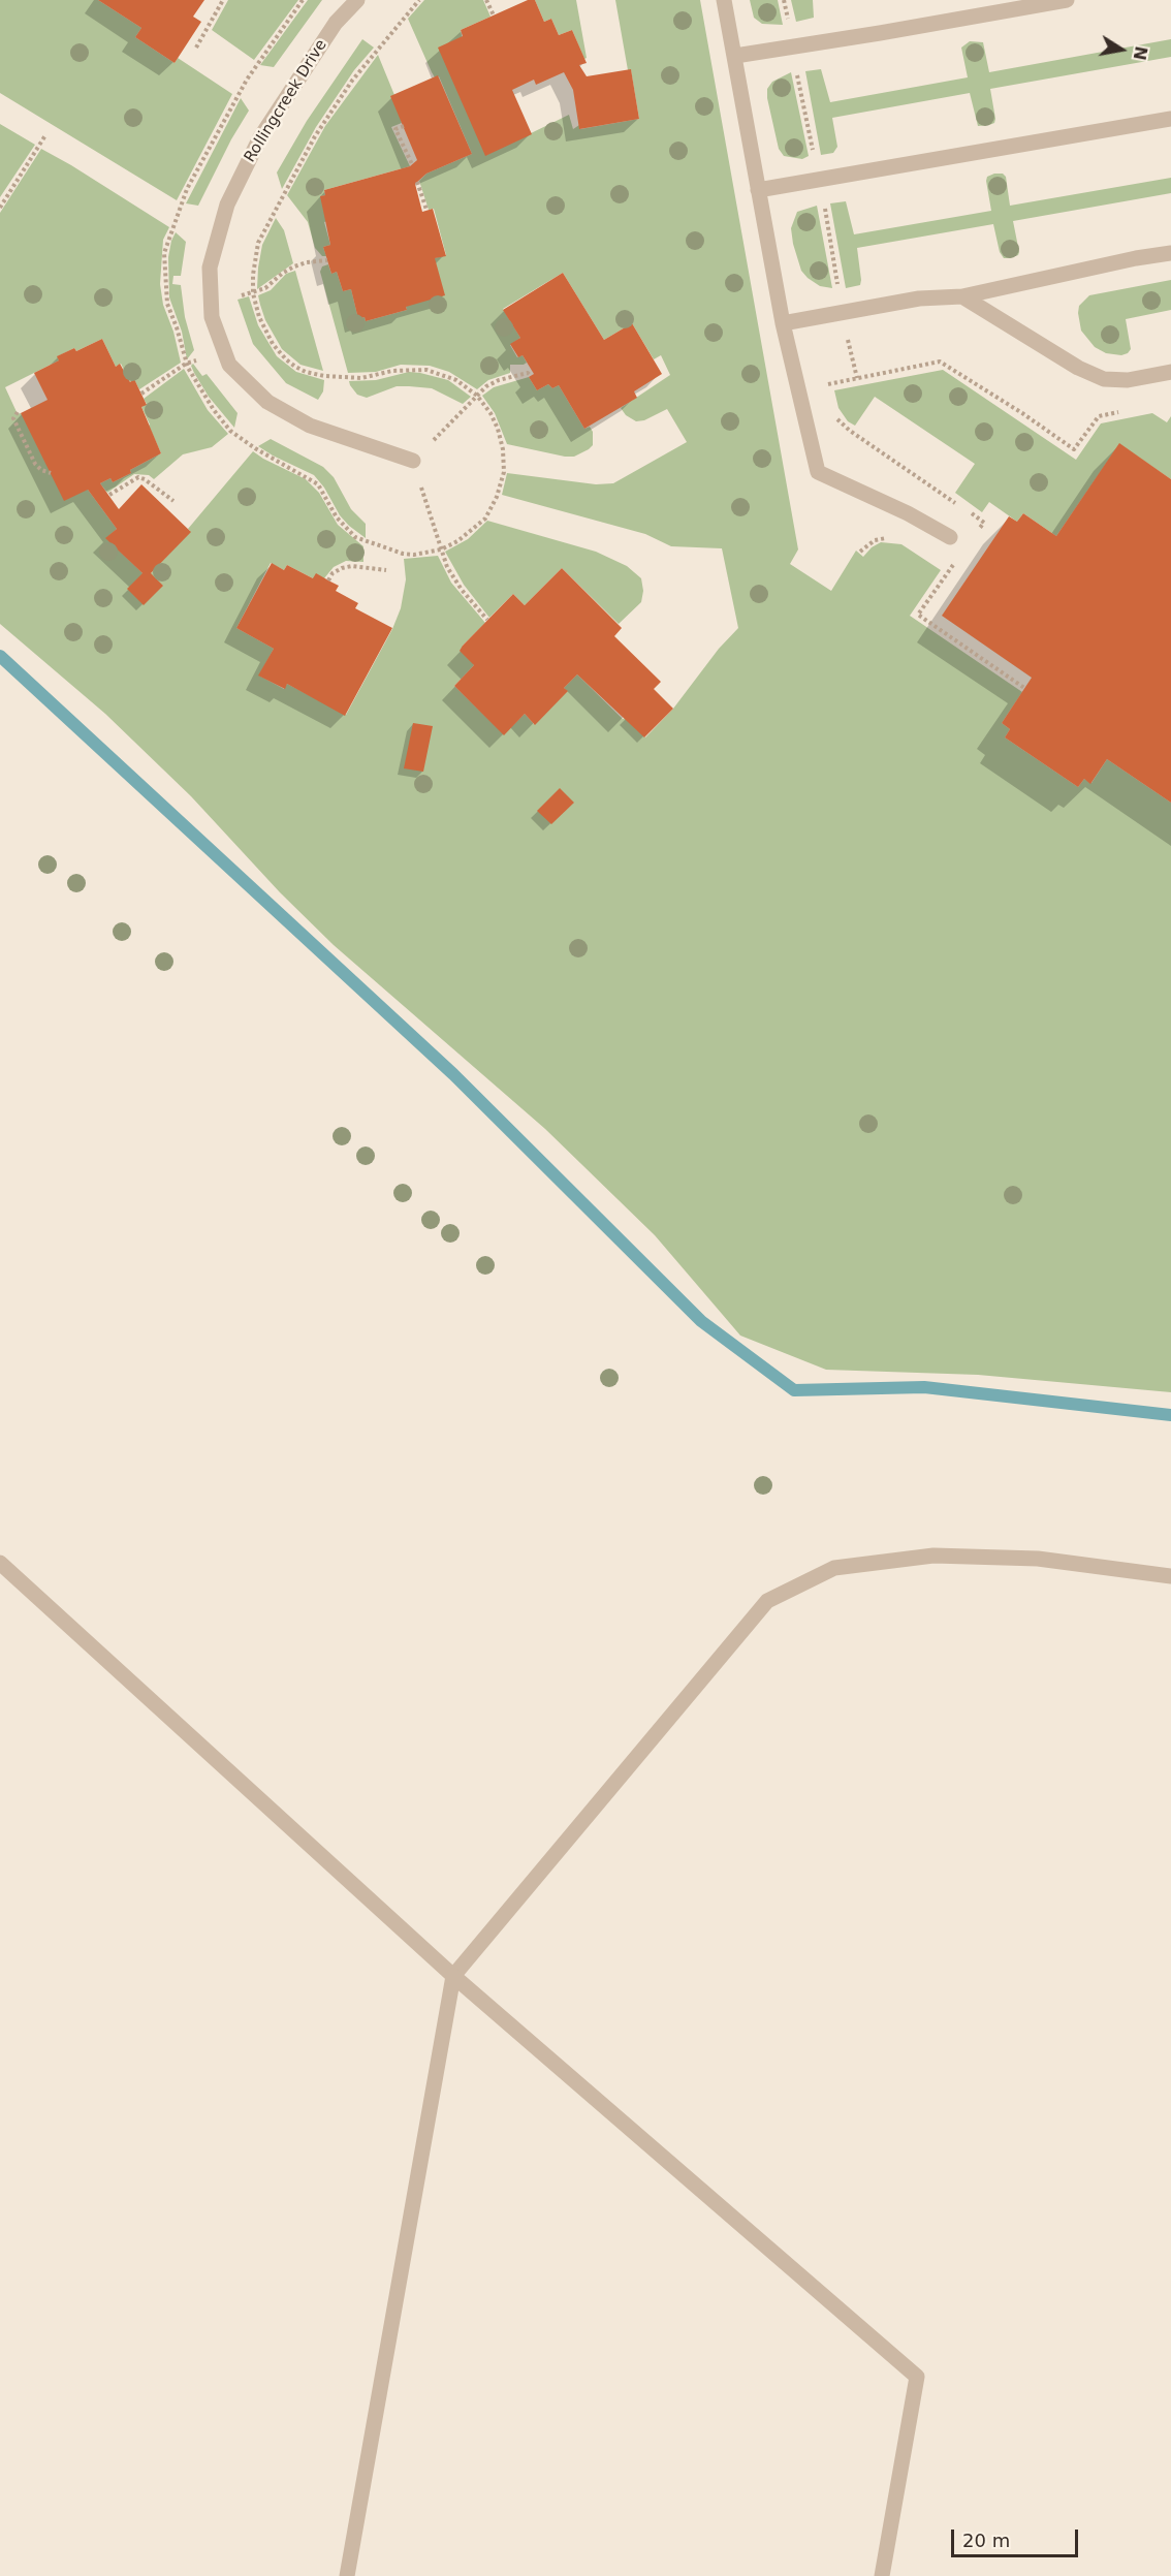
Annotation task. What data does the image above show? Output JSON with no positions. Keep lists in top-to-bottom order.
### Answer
{
  "streets": {
    "street": ["Rollingcreek Drive"]
  },
  "scale_bar": "20 m",
  "north": "right"
}
